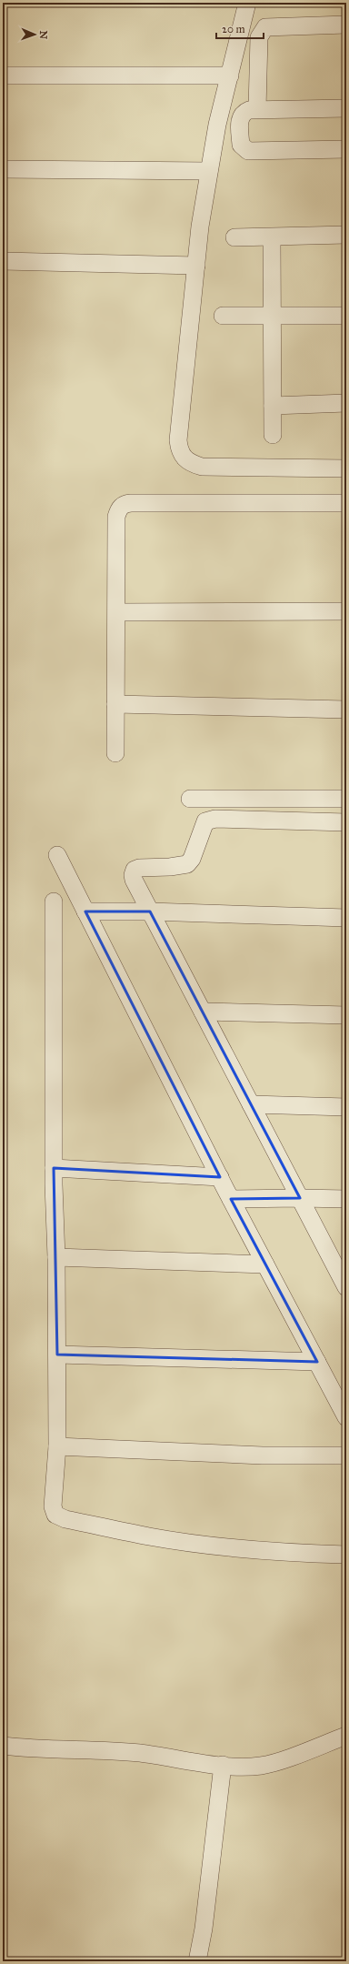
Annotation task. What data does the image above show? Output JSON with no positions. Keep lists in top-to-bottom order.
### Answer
{
  "scale_bar": "20 m",
  "north": "right"
}
